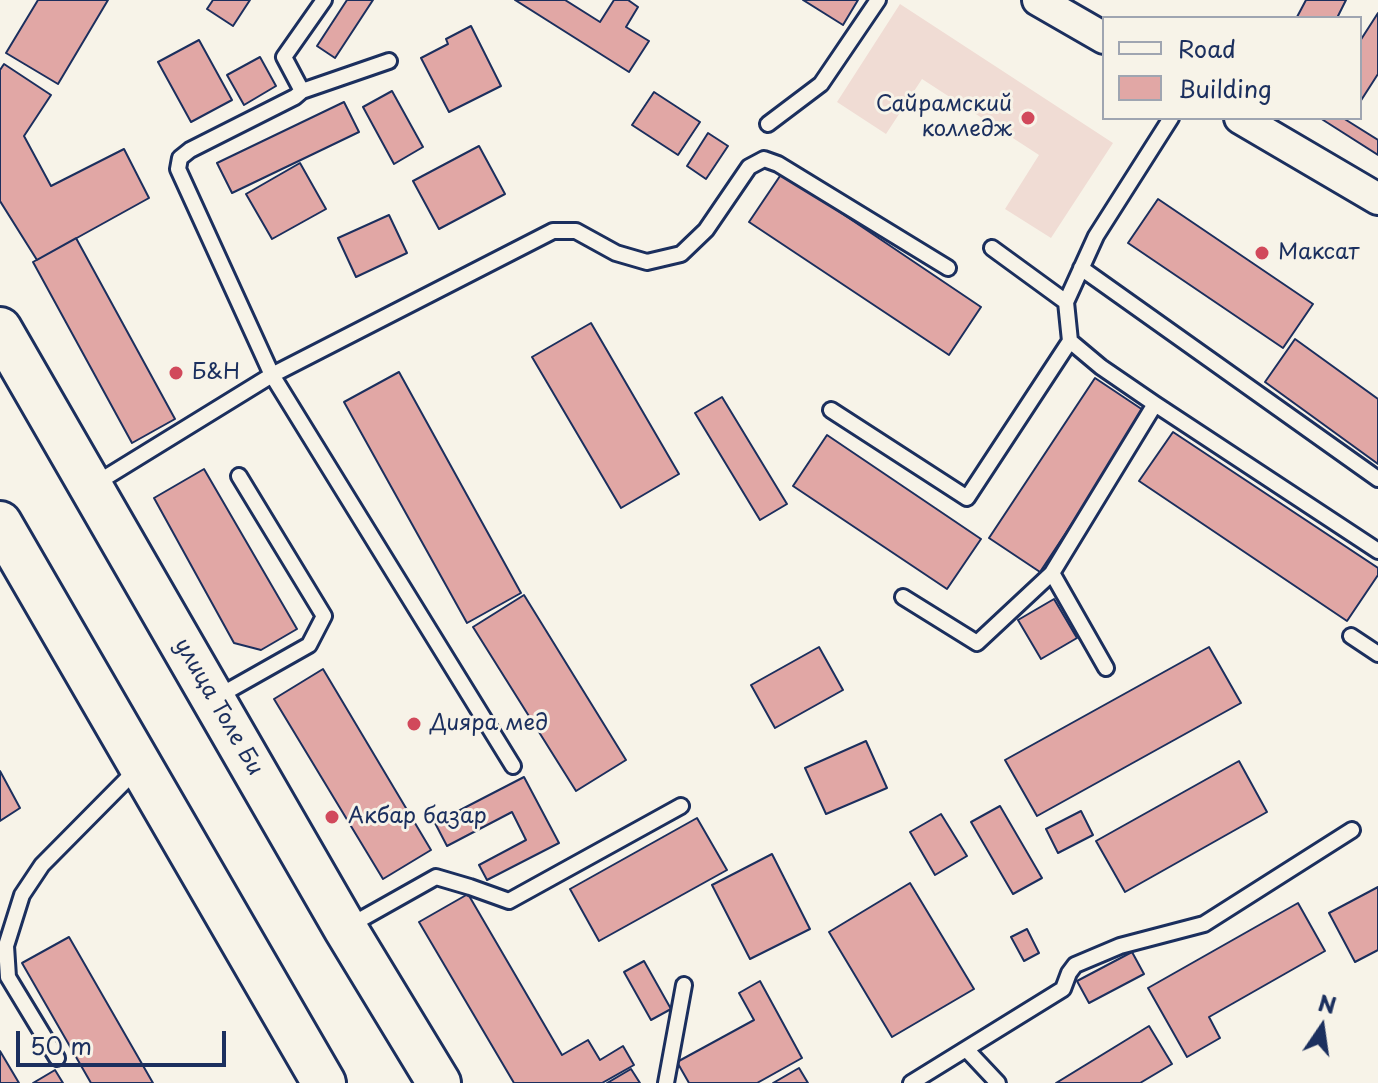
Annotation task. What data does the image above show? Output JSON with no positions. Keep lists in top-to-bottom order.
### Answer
{
  "streets": {
    "main road": ["улица Толе Би"]
  },
  "places": [
    "Сайрамский колледж",
    "Максат",
    "Б&Н",
    "Дияра мед",
    "Акбар базар"
  ],
  "legend": ["Road", "Building"],
  "scale_bar": "50 m",
  "north": "top"
}
